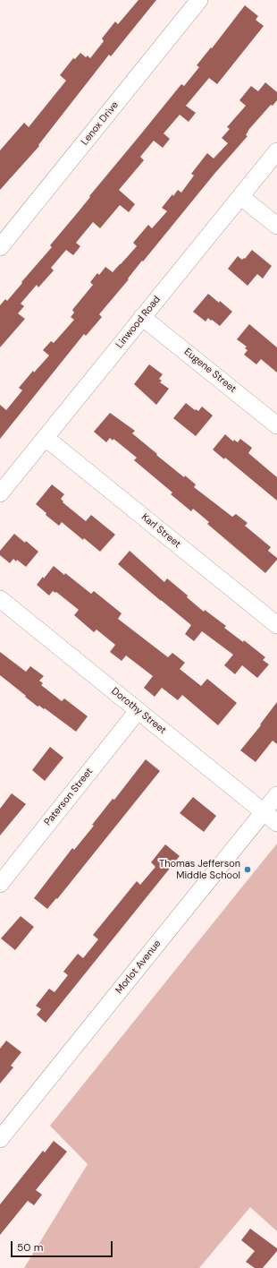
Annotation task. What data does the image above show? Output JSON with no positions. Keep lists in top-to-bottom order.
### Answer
{
  "streets": {
    "street": [
      "Lenox Drive",
      "Linwood Road",
      "Eugene Street",
      "Karl Street",
      "Dorothy Street",
      "Paterson Street",
      "Morlot Avenue"
    ]
  },
  "crossings": [
    ["Linwood Road", "Eugene Street"],
    ["Linwood Road", "Karl Street"],
    ["Dorothy Street", "Paterson Street"],
    ["Dorothy Street", "Morlot Avenue"]
  ],
  "places": ["Thomas Jefferson Middle School"],
  "scale_bar": "50 m"
}
